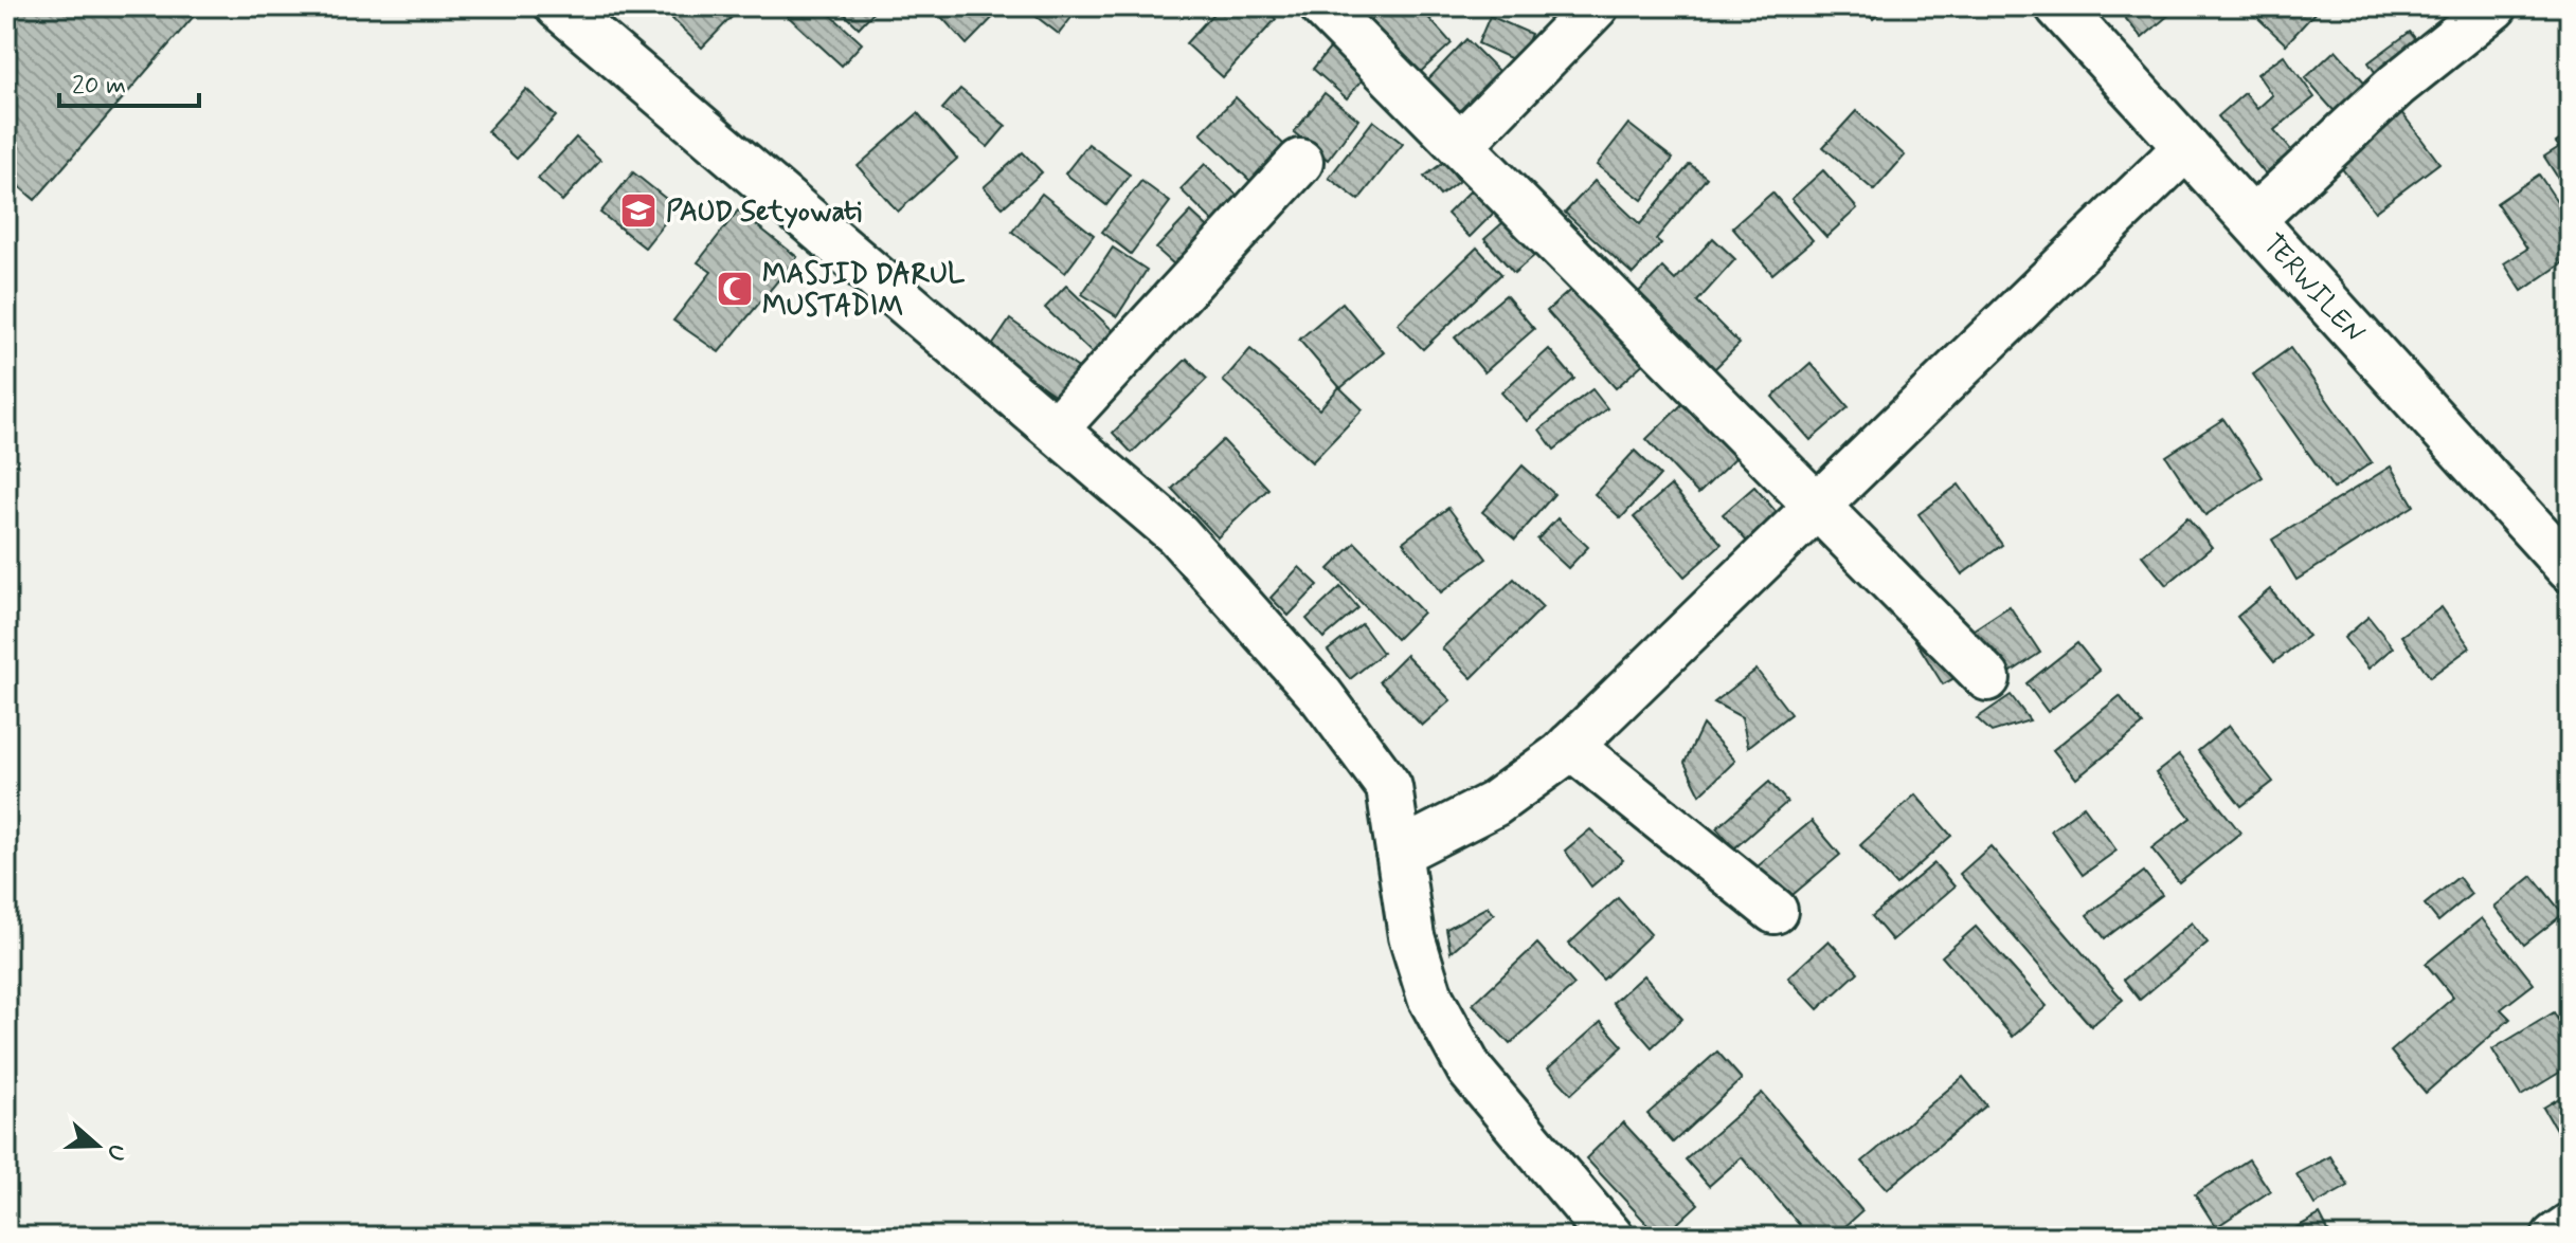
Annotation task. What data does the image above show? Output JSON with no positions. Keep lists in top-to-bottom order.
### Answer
{
  "streets": {
    "street": ["TERWILEN"]
  },
  "places": {
    "school or university": ["PAUD Setyowati"],
    "mosque": ["MASJID DARUL MUSTADIM"]
  },
  "scale_bar": "20 m",
  "north": "right"
}
